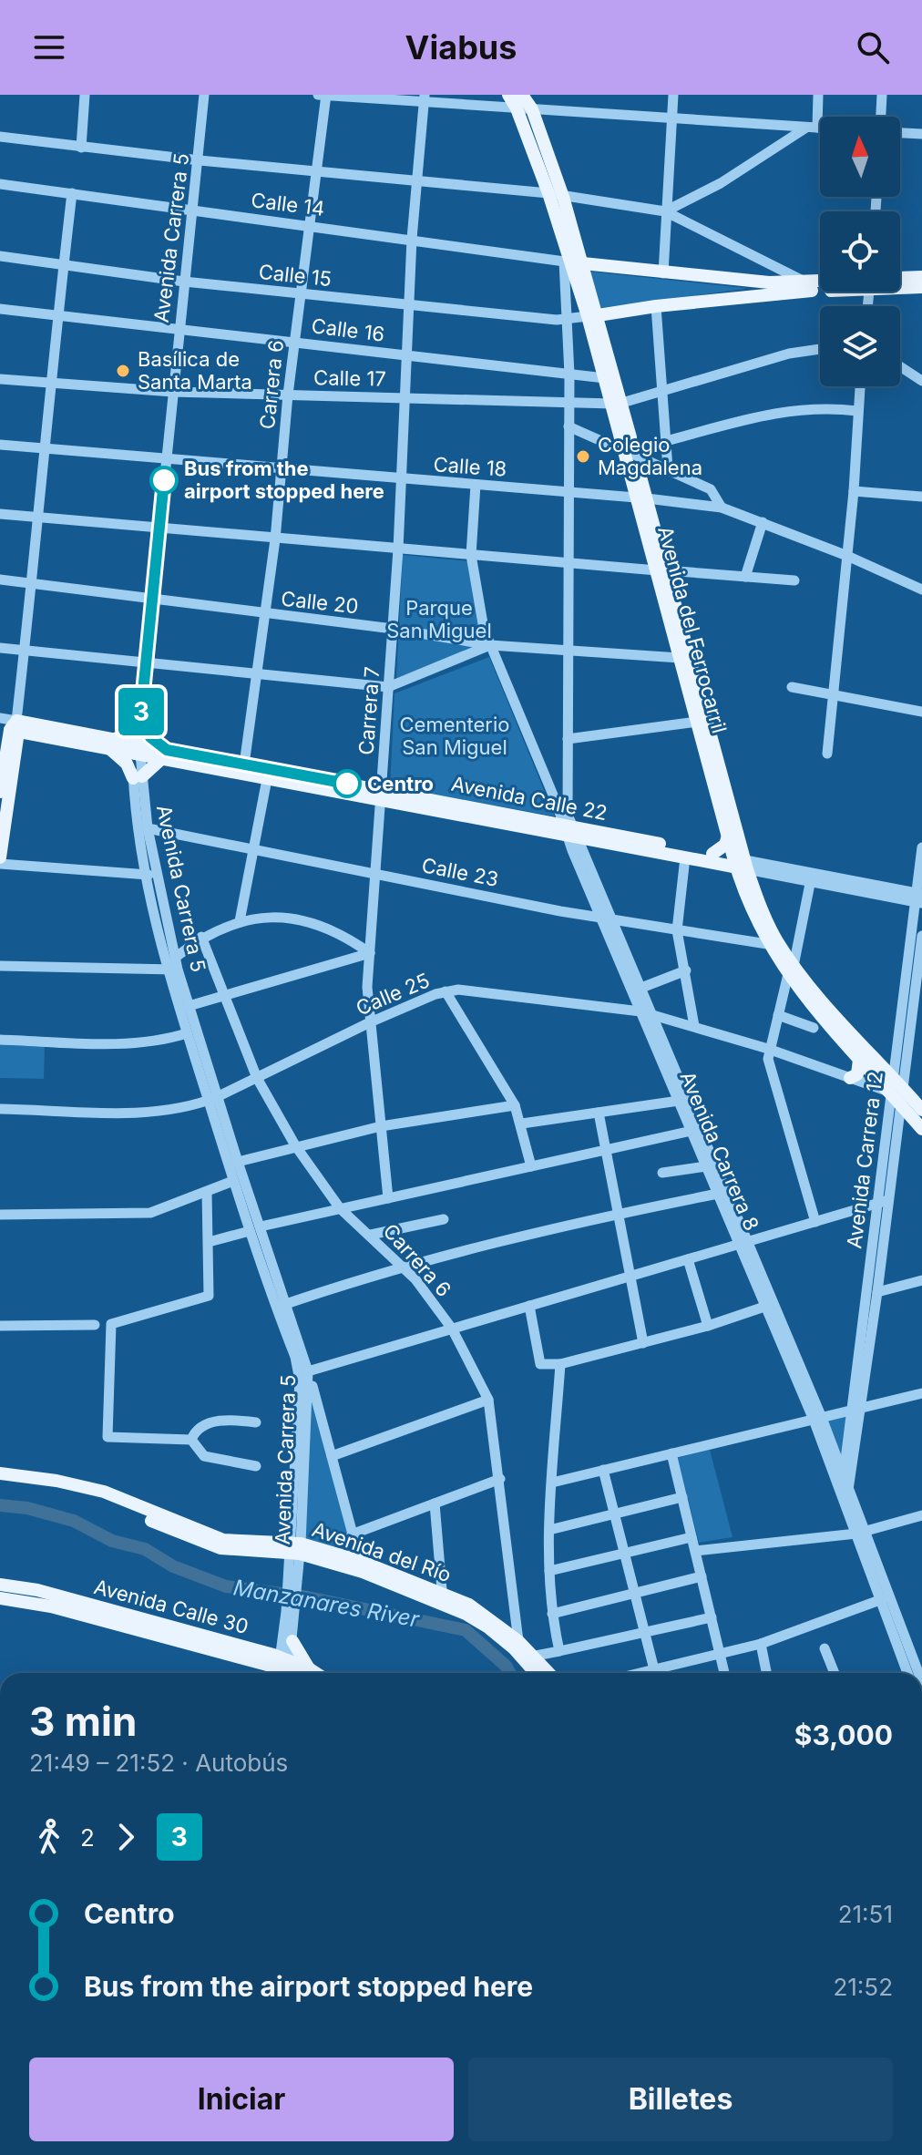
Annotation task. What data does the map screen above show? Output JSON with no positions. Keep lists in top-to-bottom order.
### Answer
{
  "streets": {
    "main road": [
      "Avenida del Ferrocarril",
      "Avenida Calle 22",
      "Avenida del Río",
      "Avenida Calle 30"
    ],
    "street": [
      "Calle 14",
      "Avenida Carrera 5",
      "Calle 15",
      "Calle 16",
      "Calle 17",
      "Carrera 6",
      "Calle 18",
      "Calle 20",
      "Carrera 7",
      "Calle 23",
      "Calle 25",
      "Avenida Carrera 8",
      "Avenida Carrera 12"
    ]
  },
  "crossings": [
    ["Calle 14", "Avenida Carrera 5"],
    ["Calle 14", "Carrera 6"],
    ["Calle 14", "Avenida del Ferrocarril"],
    ["Calle 14", "Carrera 7"],
    ["Avenida Carrera 5", "Calle 15"],
    ["Avenida Carrera 5", "Calle 16"],
    ["Avenida Carrera 5", "Calle 17"],
    ["Avenida Carrera 5", "Calle 18"],
    ["Avenida Carrera 5", "Calle 20"],
    ["Avenida Carrera 5", "Avenida Calle 22"],
    ["Avenida Carrera 5", "Calle 23"],
    ["Avenida Carrera 5", "Calle 25"],
    ["Avenida Carrera 5", "Avenida del Río"],
    ["Avenida Carrera 5", "Avenida Calle 30"],
    ["Calle 15", "Carrera 6"],
    ["Calle 15", "Avenida del Ferrocarril"],
    ["Calle 15", "Carrera 7"],
    ["Calle 16", "Carrera 6"],
    ["Calle 16", "Avenida del Ferrocarril"],
    ["Calle 16", "Carrera 7"],
    ["Calle 17", "Carrera 6"],
    ["Calle 17", "Avenida del Ferrocarril"],
    ["Calle 17", "Carrera 7"],
    ["Carrera 6", "Calle 18"],
    ["Carrera 6", "Calle 20"],
    ["Carrera 6", "Avenida Calle 22"],
    ["Carrera 6", "Calle 25"],
    ["Carrera 6", "Avenida del Río"],
    ["Calle 18", "Avenida del Ferrocarril"],
    ["Calle 18", "Carrera 7"],
    ["Calle 20", "Avenida del Ferrocarril"],
    ["Calle 20", "Carrera 7"],
    ["Avenida del Ferrocarril", "Avenida Calle 22"],
    ["Avenida del Ferrocarril", "Calle 23"],
    ["Avenida del Ferrocarril", "Calle 25"],
    ["Avenida del Ferrocarril", "Avenida Carrera 12"],
    ["Carrera 7", "Avenida Calle 22"],
    ["Carrera 7", "Calle 23"],
    ["Carrera 7", "Calle 25"],
    ["Avenida Calle 22", "Avenida Carrera 8"],
    ["Avenida Calle 22", "Avenida Carrera 12"],
    ["Calle 23", "Avenida Carrera 8"],
    ["Calle 25", "Avenida Carrera 8"],
    ["Calle 25", "Avenida Carrera 12"],
    ["Avenida Carrera 8", "Avenida Carrera 12"]
  ],
  "water": ["Manzanares River"],
  "parks": ["Parque San Miguel", "Cementerio San Miguel"],
  "places": [
    "Basílica de Santa Marta",
    "Colegio Magdalena",
    "Bus from the airport stopped here",
    "Centro"
  ],
  "lines": ["bus line 3"],
  "north": "top",
  "page": {
    "header": "Viabus",
    "on_map": "3",
    "heading": ["3 min", "21:49 – 21:52 · Autobús", "$3,000"],
    "legs": ["2", "3"],
    "list": [
      {
        "name": "Centro",
        "value": "21:51"
      },
      {
        "name": "Bus from the airport stopped here",
        "value": "21:52"
      }
    ],
    "buttons": ["Iniciar", "Billetes"]
  }
}
